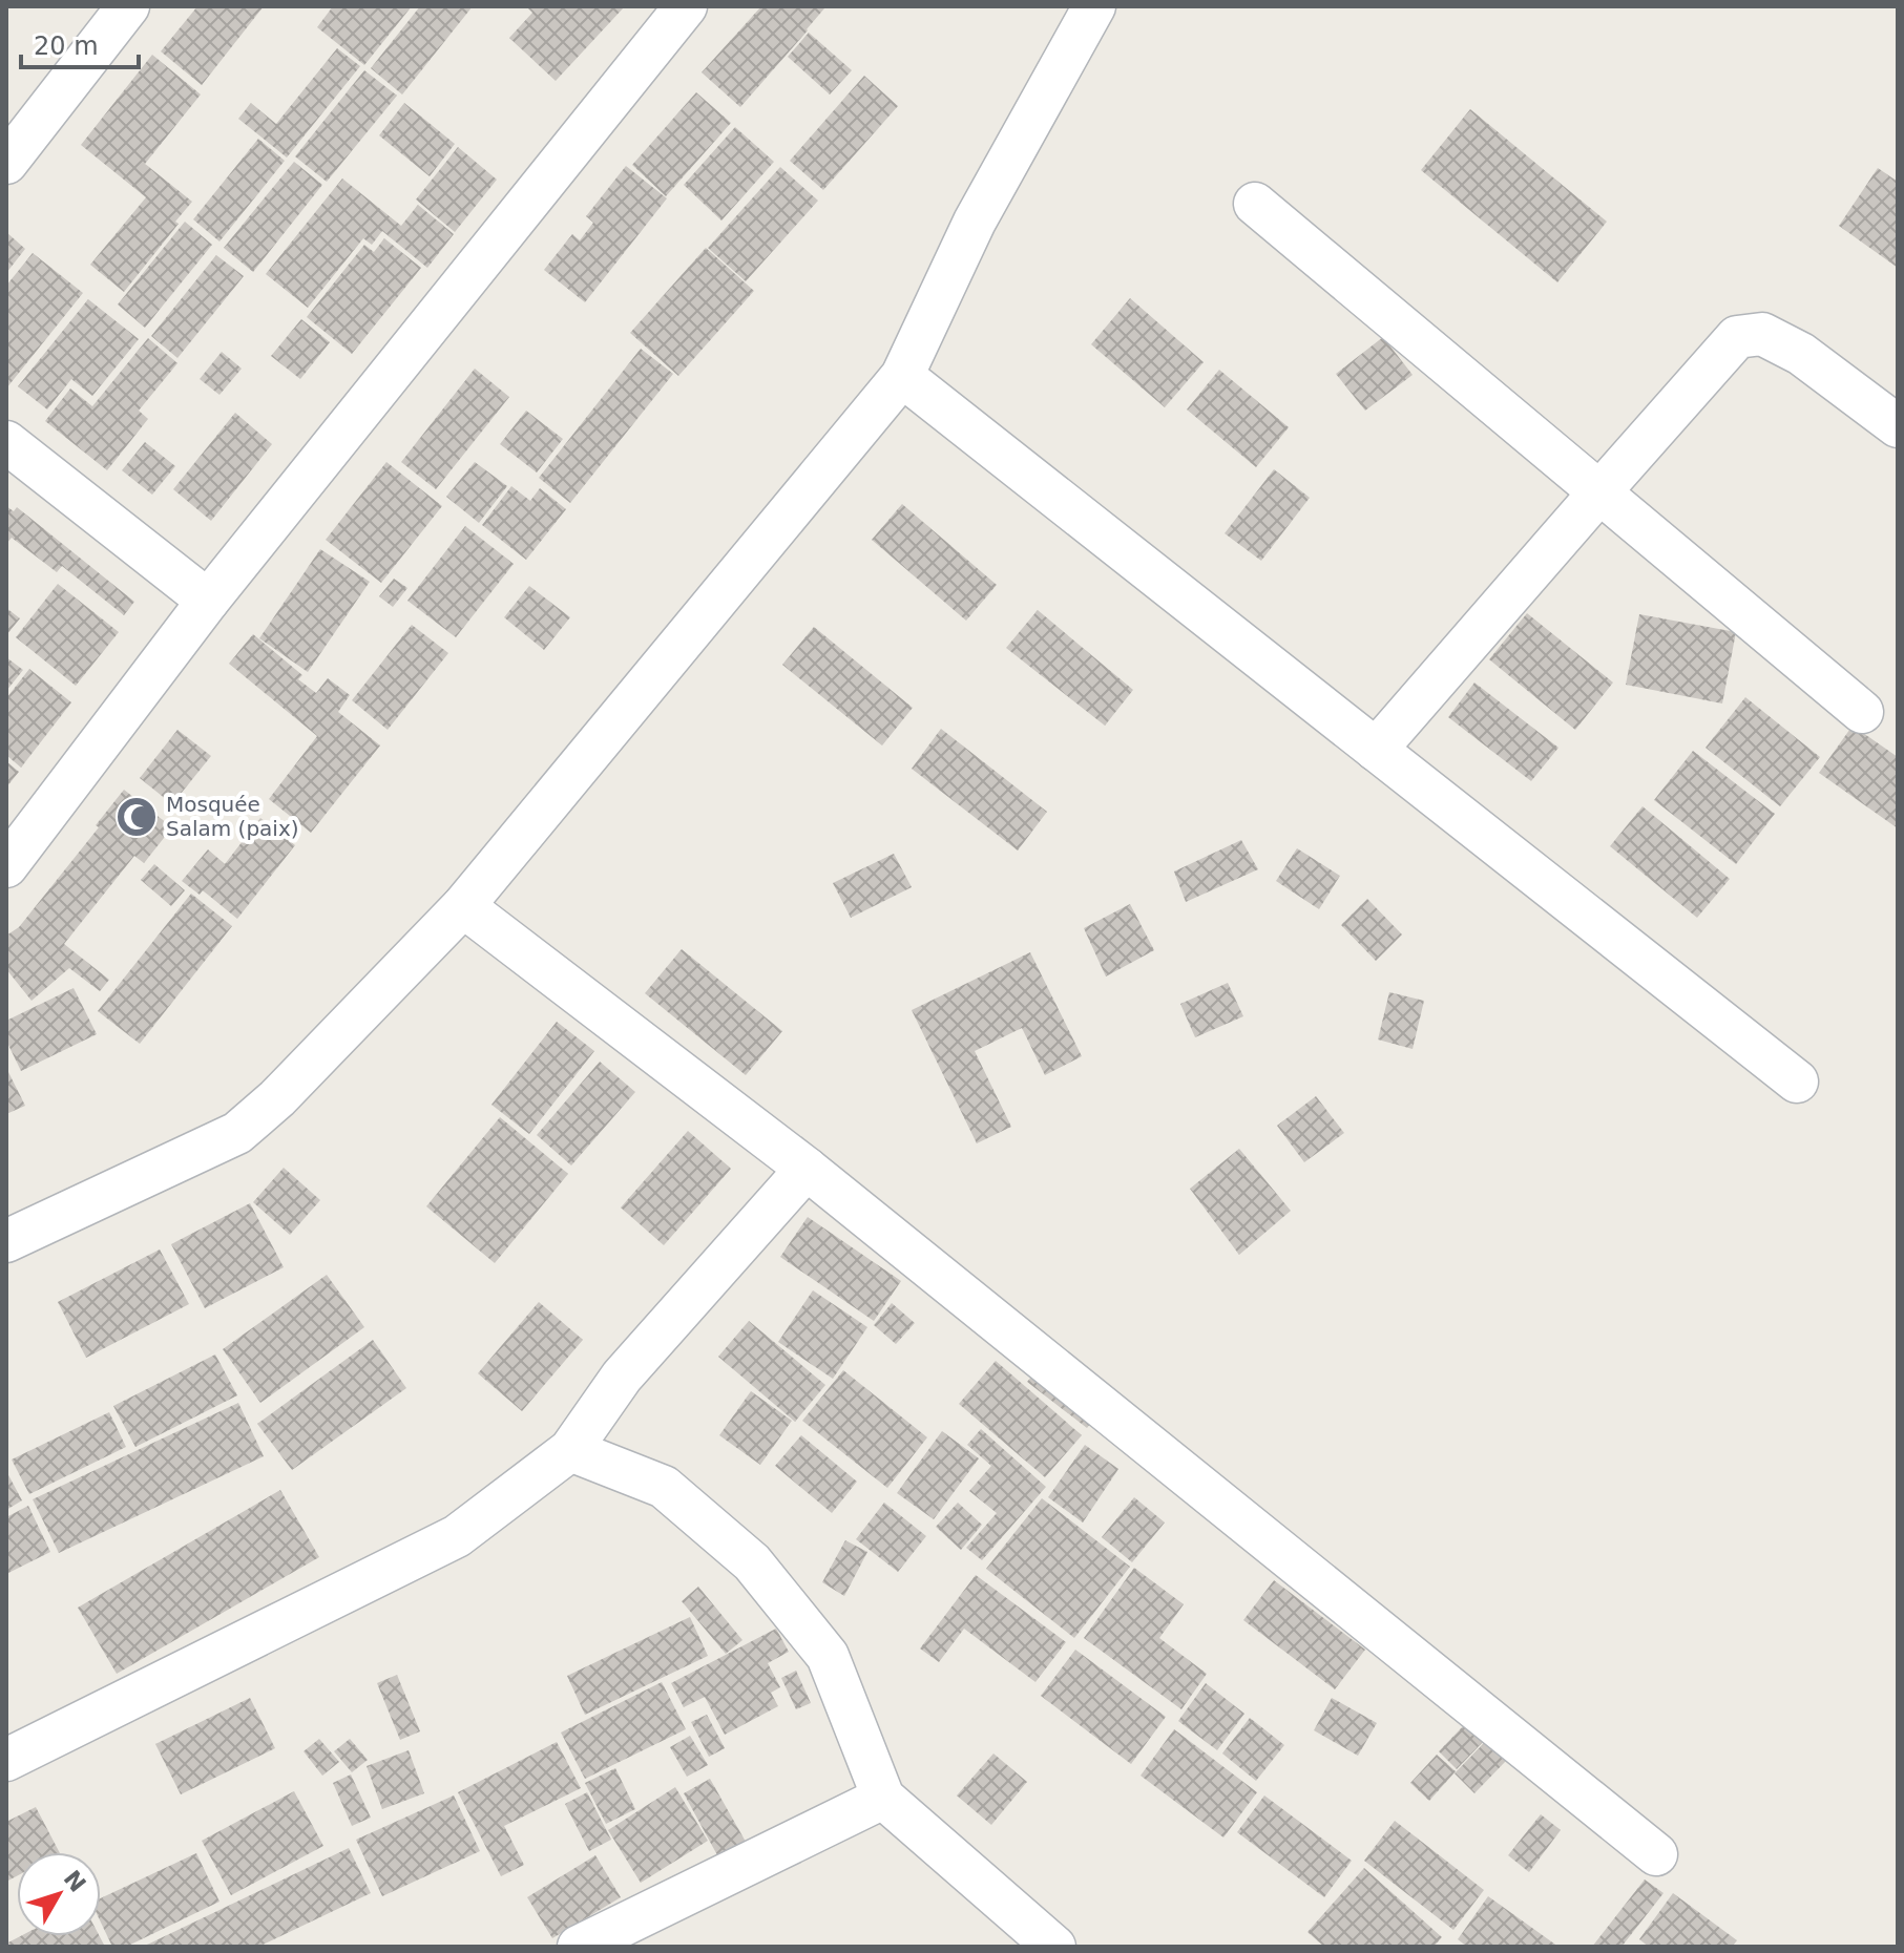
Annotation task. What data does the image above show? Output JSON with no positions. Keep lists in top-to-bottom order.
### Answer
{
  "places": {
    "mosque": ["Mosquée Salam (paix)"]
  },
  "scale_bar": "20 m",
  "north": "top right"
}
